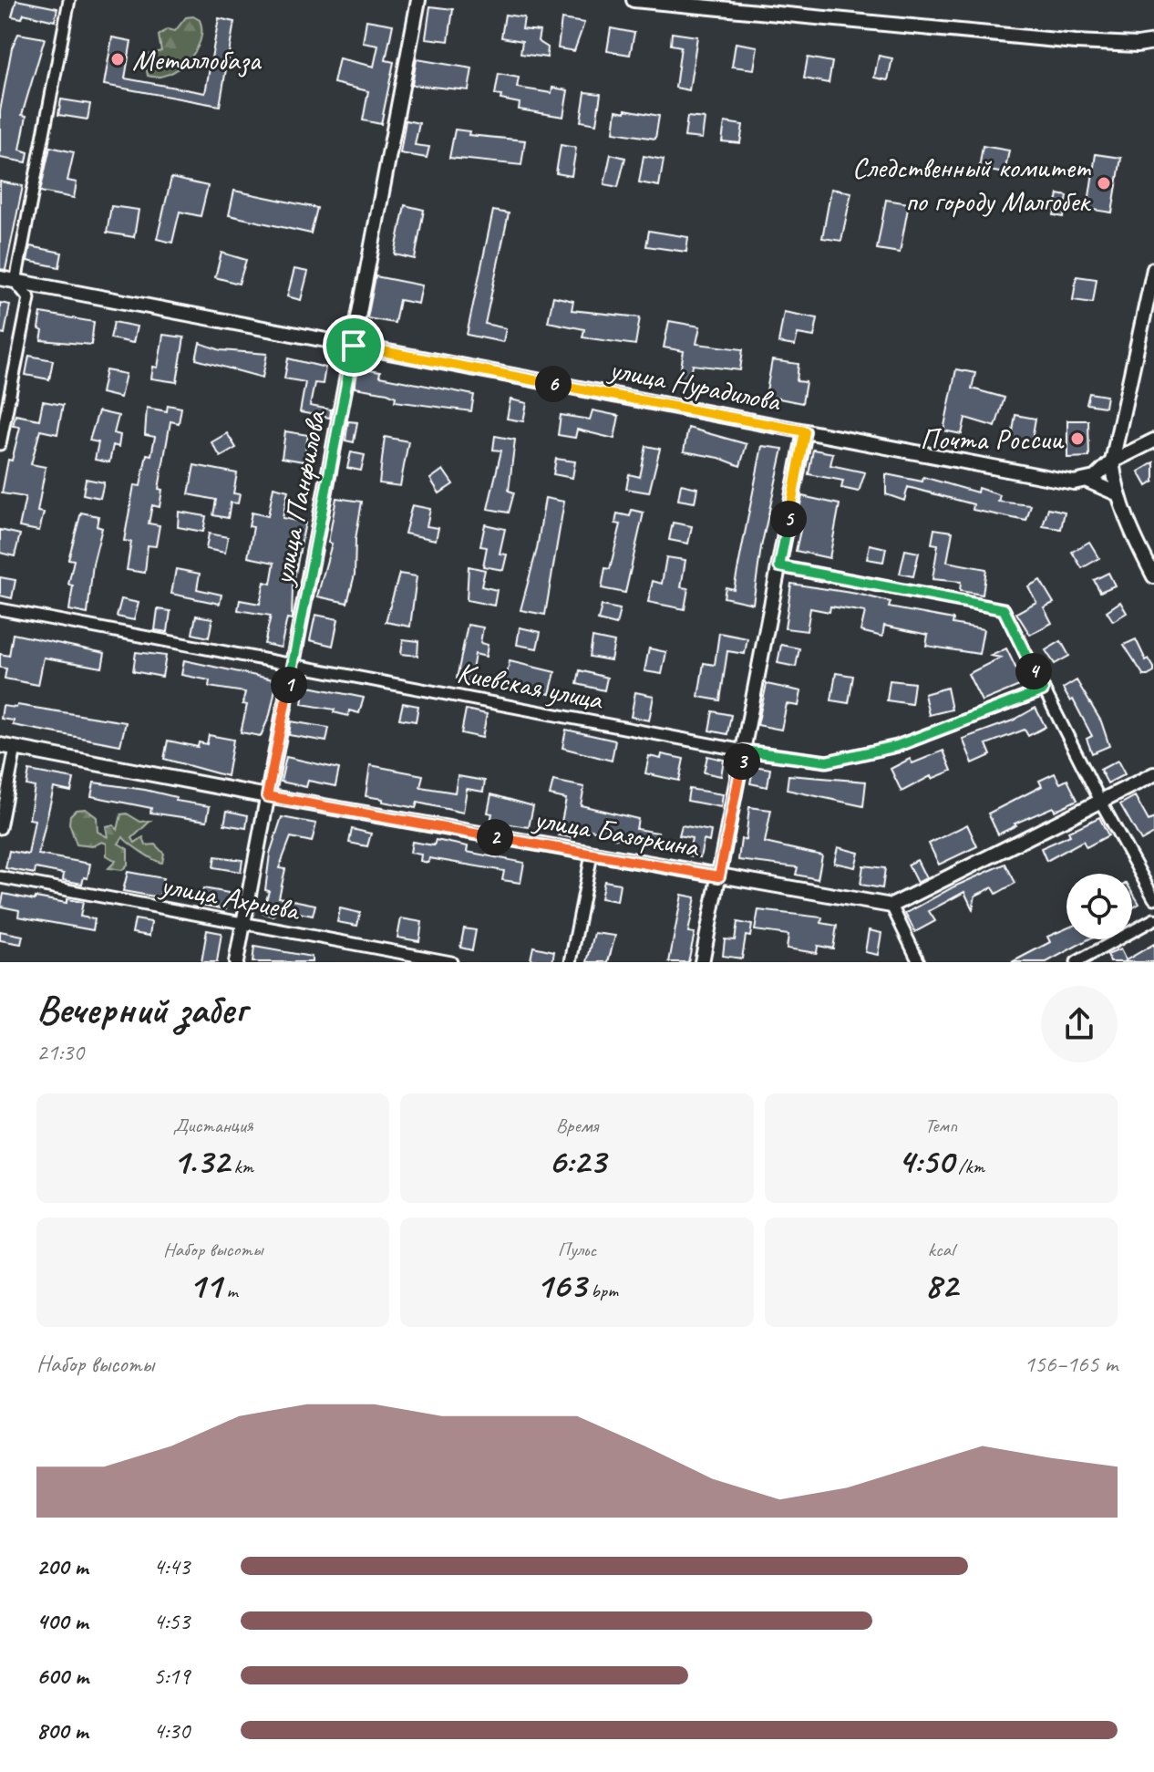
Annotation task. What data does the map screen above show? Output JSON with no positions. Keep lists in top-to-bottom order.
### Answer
{
  "streets": {
    "street": [
      "улица Нурадилова",
      "улица Панфилова",
      "Киевская улица",
      "улица Базоркина",
      "улица Ахриева"
    ]
  },
  "crossings": [
    ["улица Нурадилова", "улица Панфилова"],
    ["улица Панфилова", "Киевская улица"],
    ["улица Панфилова", "улица Базоркина"],
    ["улица Панфилова", "улица Ахриева"]
  ],
  "places": ["Металлобаза", "Следственный комитет по городу Малгобек", "Почта России"],
  "page": {
    "pins": [
      "6",
      "5",
      "4",
      "1",
      "3",
      "2"
    ],
    "heading": ["Вечерний забег", "21:30"],
    "stats": [
      ["Дистанция", "1.32 km"],
      ["Время", "6:23"],
      ["Темп", "4:50 /km"],
      ["Набор высоты", "11 m"],
      ["Пульс", "163 bpm"],
      ["kcal", "82"]
    ],
    "chart": ["Набор высоты", "156–165 m"],
    "list": [
      {
        "name": "200 m",
        "note": "4:43"
      },
      {
        "name": "400 m",
        "note": "4:53"
      },
      {
        "name": "600 m",
        "note": "5:19"
      },
      {
        "name": "800 m",
        "note": "4:30"
      }
    ]
  }
}
